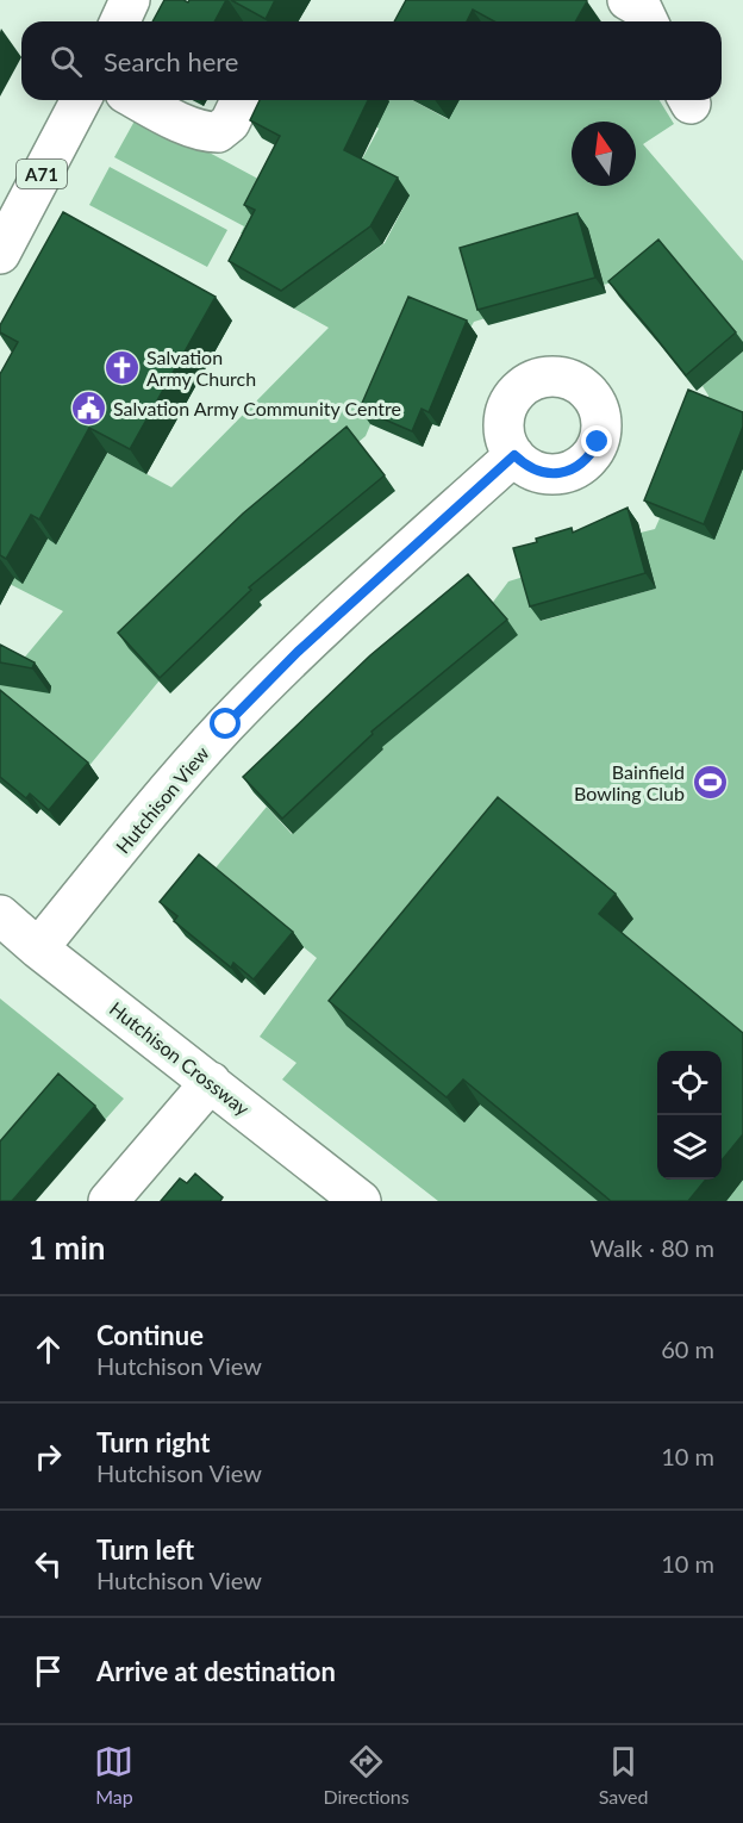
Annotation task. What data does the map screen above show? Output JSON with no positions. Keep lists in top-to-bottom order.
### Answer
{
  "streets": {
    "street": ["A71", "Hutchison View", "Hutchison Crossway"]
  },
  "crossings": [
    ["Hutchison View", "Hutchison Crossway"]
  ],
  "places": {
    "church": ["Salvation Army Church"],
    "public building": ["Salvation Army Community Centre"],
    "sports": ["Bainfield Bowling Club"]
  },
  "north": "top",
  "page": {
    "search": "Search here",
    "heading": ["1 min", "Walk · 80 m"],
    "list": [
      ["Continue", "Hutchison View", "60 m"],
      ["Turn right", "Hutchison View", "10 m"],
      ["Turn left", "Hutchison View", "10 m"],
      "Arrive at destination"
    ],
    "nav": ["Map", "Directions", "Saved"]
  }
}
